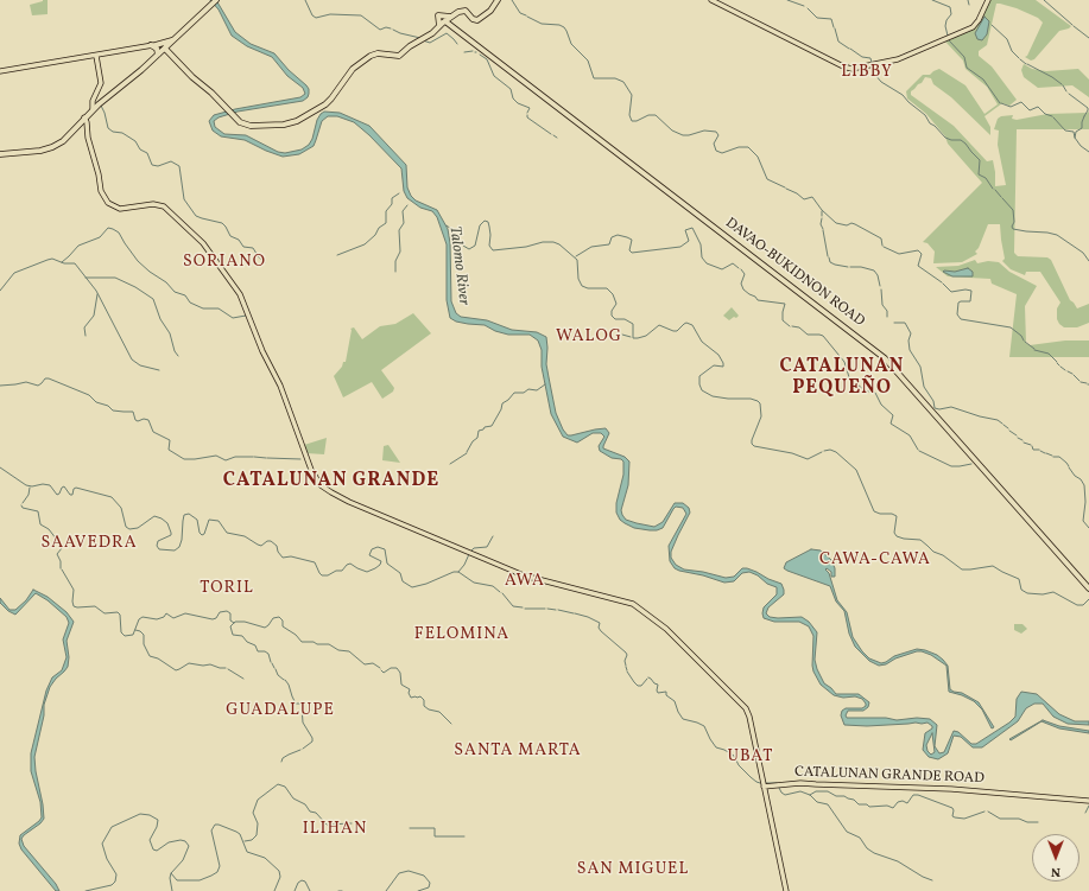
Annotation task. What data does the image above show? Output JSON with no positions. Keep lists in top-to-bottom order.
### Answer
{
  "streets": {
    "highway": ["DAVAO-BUKIDNON ROAD"],
    "main road": ["CATALUNAN GRANDE ROAD"]
  },
  "districts": [
    "LIBBY",
    "SORIANO",
    "WALOG",
    "CATALUNAN PEQUEÑO",
    "CATALUNAN GRANDE",
    "SAAVEDRA",
    "CAWA-CAWA",
    "AWA",
    "TORIL",
    "FELOMINA",
    "GUADALUPE",
    "SANTA MARTA",
    "UBAT",
    "ILIHAN",
    "SAN MIGUEL"
  ],
  "water": ["Talomo River"],
  "north": "bottom"
}
